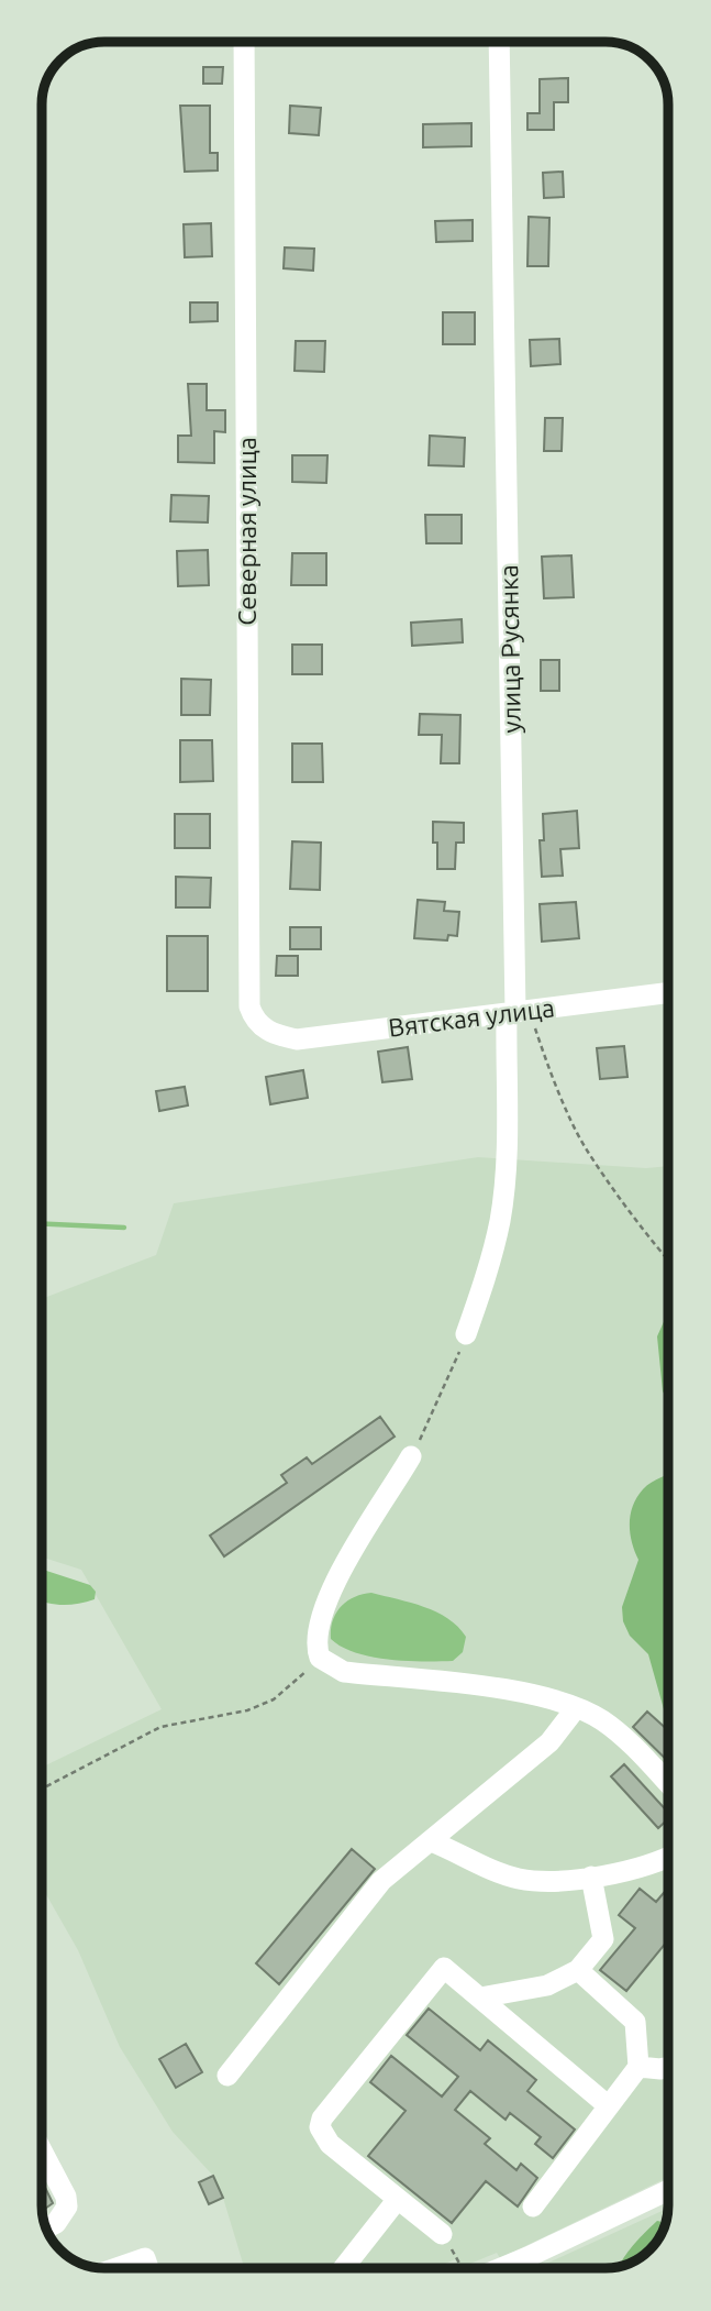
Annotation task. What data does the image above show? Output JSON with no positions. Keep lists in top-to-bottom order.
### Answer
{
  "streets": {
    "street": ["Северная улица", "улица Русянка", "Вятская улица"]
  },
  "crossings": [
    ["Северная улица", "Вятская улица"],
    ["улица Русянка", "Вятская улица"]
  ]
}
